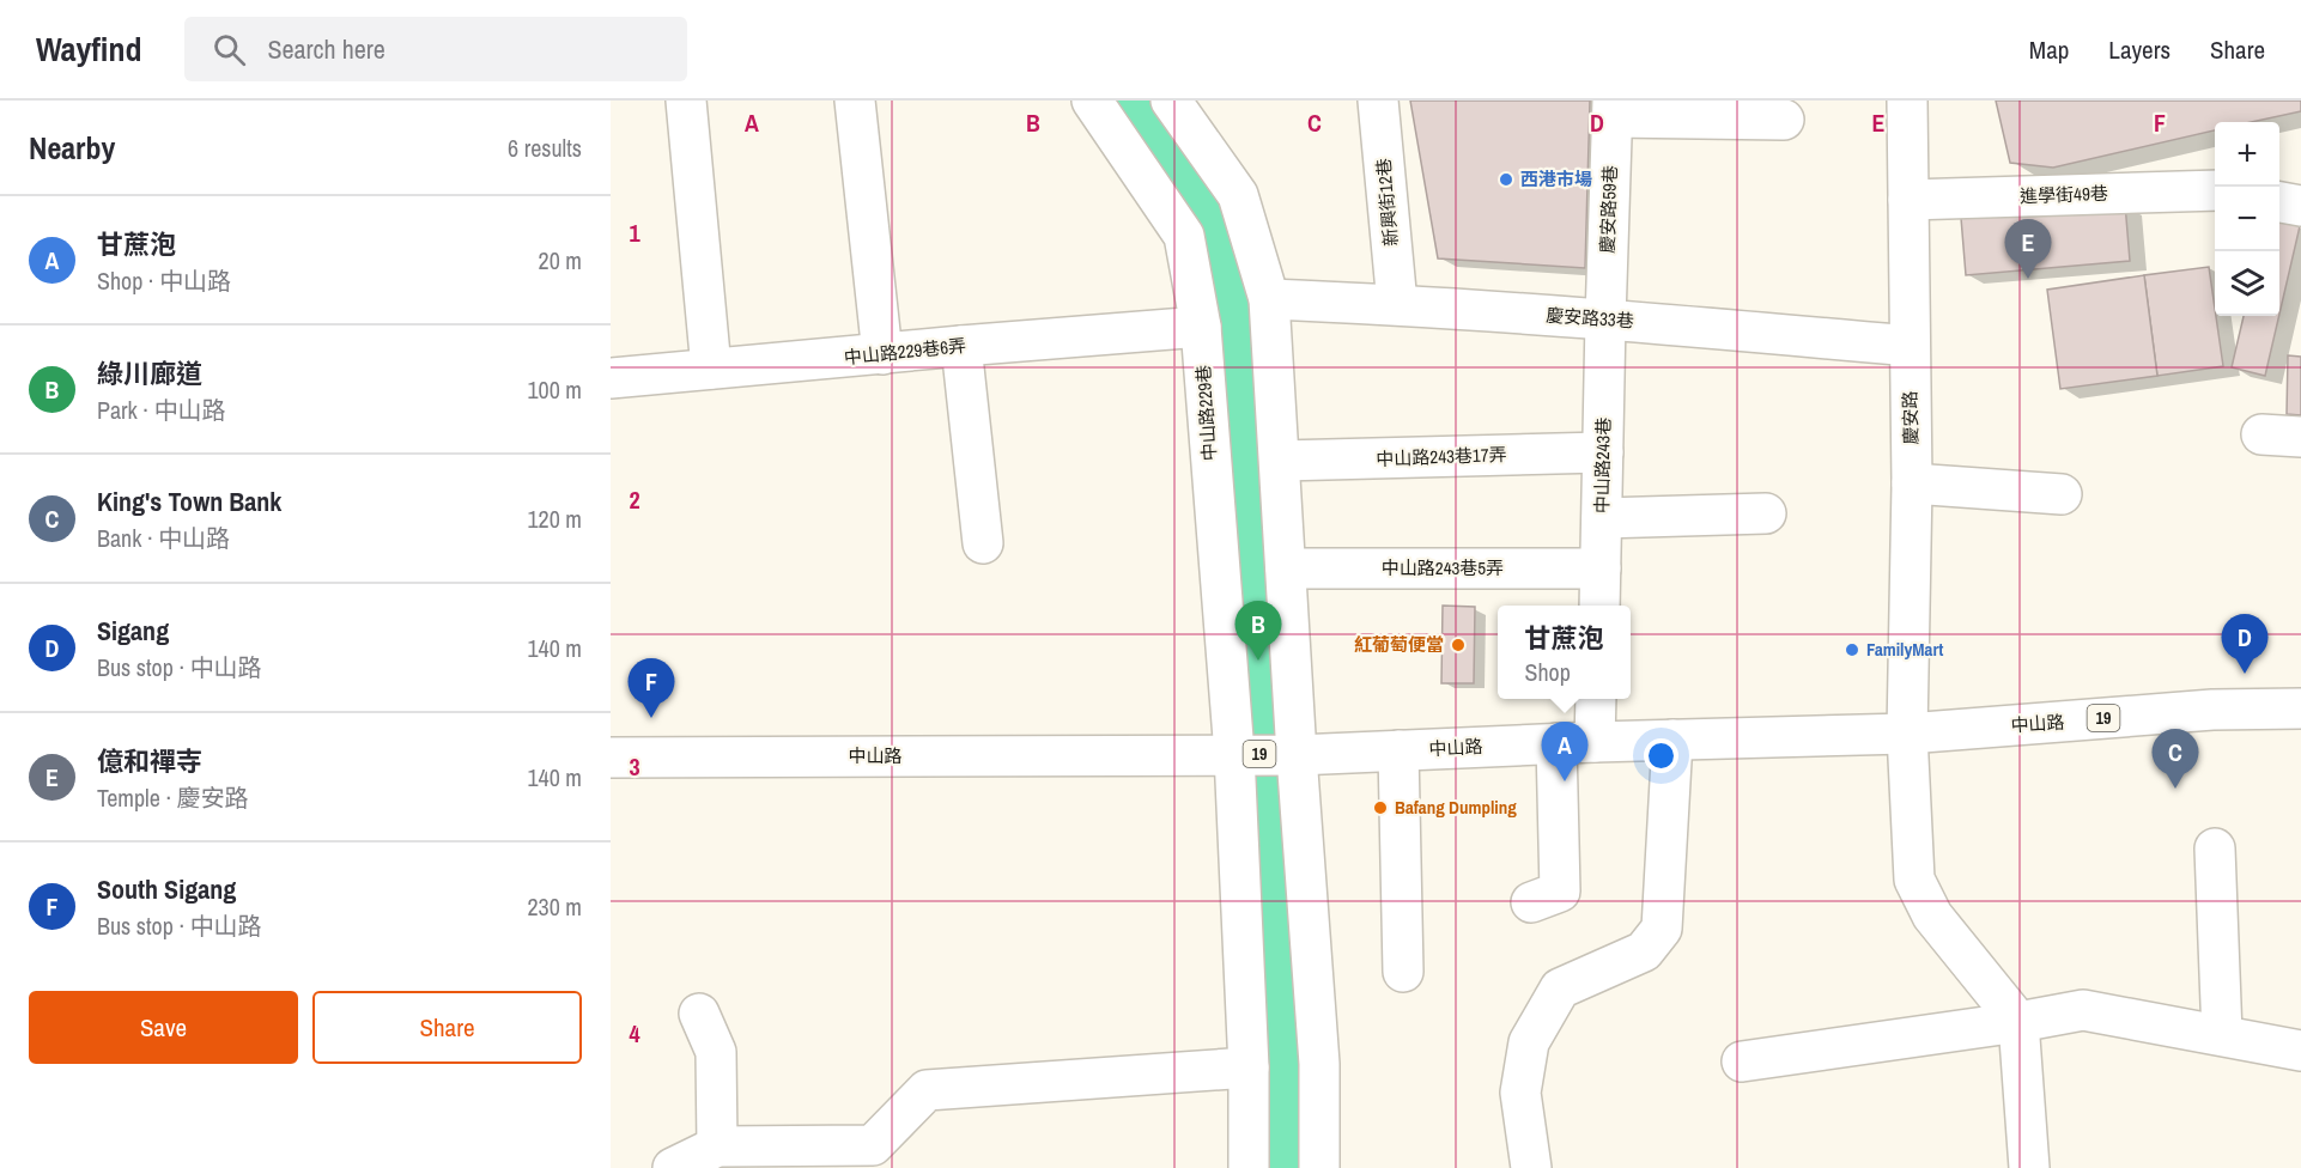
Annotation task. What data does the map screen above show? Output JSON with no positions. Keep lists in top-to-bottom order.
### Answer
{
  "streets": {
    "main road": [
      "進學街49巷",
      "新興街12巷",
      "慶安路59巷",
      "慶安路33巷",
      "中山路229巷6弄",
      "中山路229巷",
      "慶安路",
      "中山路243巷17弄",
      "中山路243巷",
      "中山路243巷5弄",
      "19",
      "中山路"
    ]
  },
  "crossings": [
    ["進學街49巷", "慶安路"],
    ["新興街12巷", "慶安路33巷"],
    ["慶安路59巷", "慶安路33巷"],
    ["慶安路59巷", "中山路243巷"],
    ["慶安路33巷", "慶安路"],
    ["慶安路33巷", "中山路243巷"],
    ["中山路229巷6弄", "中山路229巷"],
    ["中山路229巷", "中山路"],
    ["慶安路", "中山路"],
    ["中山路243巷17弄", "中山路243巷"],
    ["中山路243巷", "中山路243巷5弄"]
  ],
  "places": [
    "西港市場",
    "紅葡萄便當",
    "FamilyMart",
    "Bafang Dumpling"
  ],
  "page": {
    "header": "Wayfind",
    "search": "Search here",
    "nav": ["Map", "Layers", "Share"],
    "heading": ["Nearby", "6 results"],
    "map_buttons": ["+", "−"],
    "list": [
      {
        "mark": "A",
        "name": "甘蔗泡",
        "note": "Shop · 中山路",
        "value": "20 m"
      },
      {
        "mark": "B",
        "name": "綠川廊道",
        "note": "Park · 中山路",
        "value": "100 m"
      },
      {
        "mark": "C",
        "name": "King's Town Bank",
        "note": "Bank · 中山路",
        "value": "120 m"
      },
      {
        "mark": "D",
        "name": "Sigang",
        "note": "Bus stop · 中山路",
        "value": "140 m"
      },
      {
        "mark": "E",
        "name": "億和禪寺",
        "note": "Temple · 慶安路",
        "value": "140 m"
      },
      {
        "mark": "F",
        "name": "South Sigang",
        "note": "Bus stop · 中山路",
        "value": "230 m"
      }
    ],
    "pins": [
      "E",
      "B",
      "D",
      "F",
      "A",
      "C"
    ],
    "popup": ["甘蔗泡", "Shop"],
    "buttons": ["Save", "Share"]
  },
  "grid": {
    "columns": [
      "A",
      "B",
      "C",
      "D",
      "E",
      "F"
    ],
    "rows": [
      "1",
      "2",
      "3",
      "4"
    ]
  }
}
